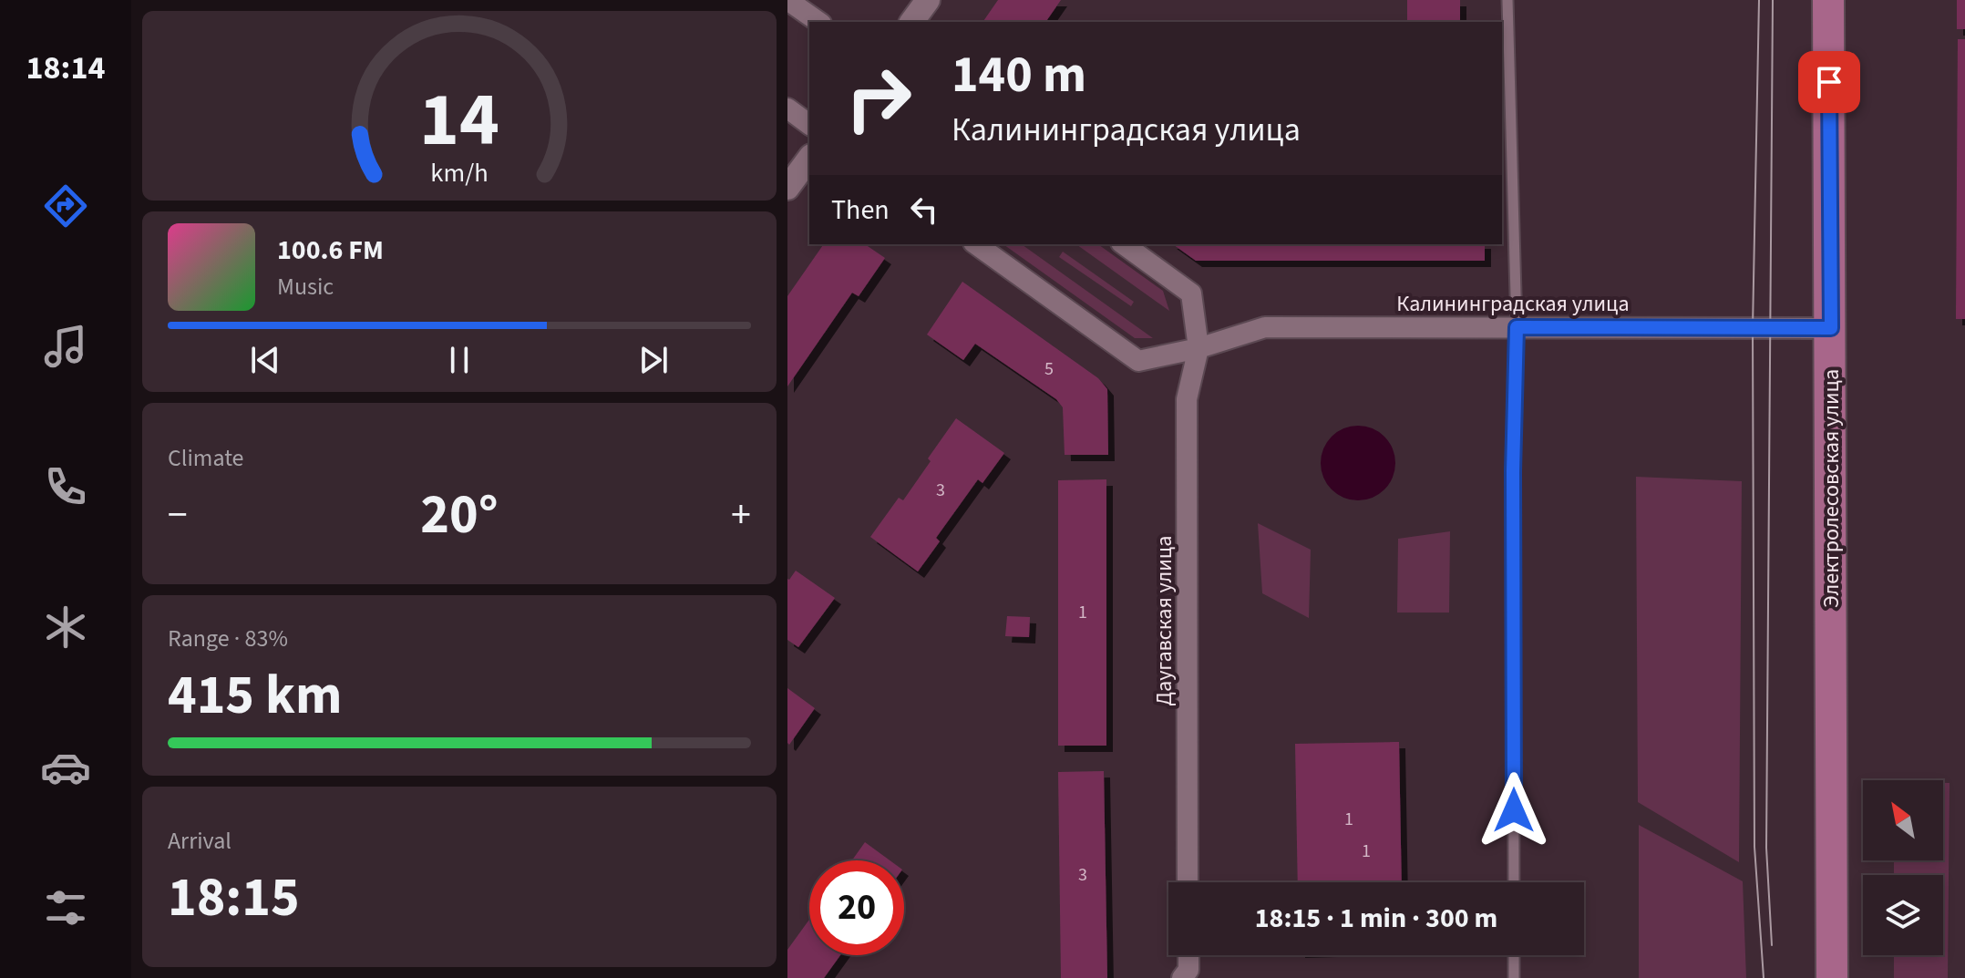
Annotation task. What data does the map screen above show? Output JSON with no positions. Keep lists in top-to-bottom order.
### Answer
{
  "streets": {
    "main road": ["Электролесовская улица"],
    "street": ["Калининградская улица", "Даугавская улица"]
  },
  "crossings": [
    ["Калининградская улица", "Электролесовская улица"],
    ["Калининградская улица", "Даугавская улица"]
  ],
  "house_numbers": [
    "5",
    "3",
    "1",
    "1",
    "1",
    "3"
  ],
  "north": "top left",
  "page": {
    "tabs": "18:14",
    "turn": ["140 m", "Калининградская улица"],
    "then": "Then",
    "song": ["100.6 FM", "Music"],
    "tile": [
      "Climate",
      ["Range · 83%", "415 km"],
      ["Arrival", "18:15"]
    ],
    "heat": ["−", "20°", "+"],
    "limit": "20",
    "trip": "18:15 · 1 min · 300 m",
    "gauge": ["14", "km/h"]
  }
}
